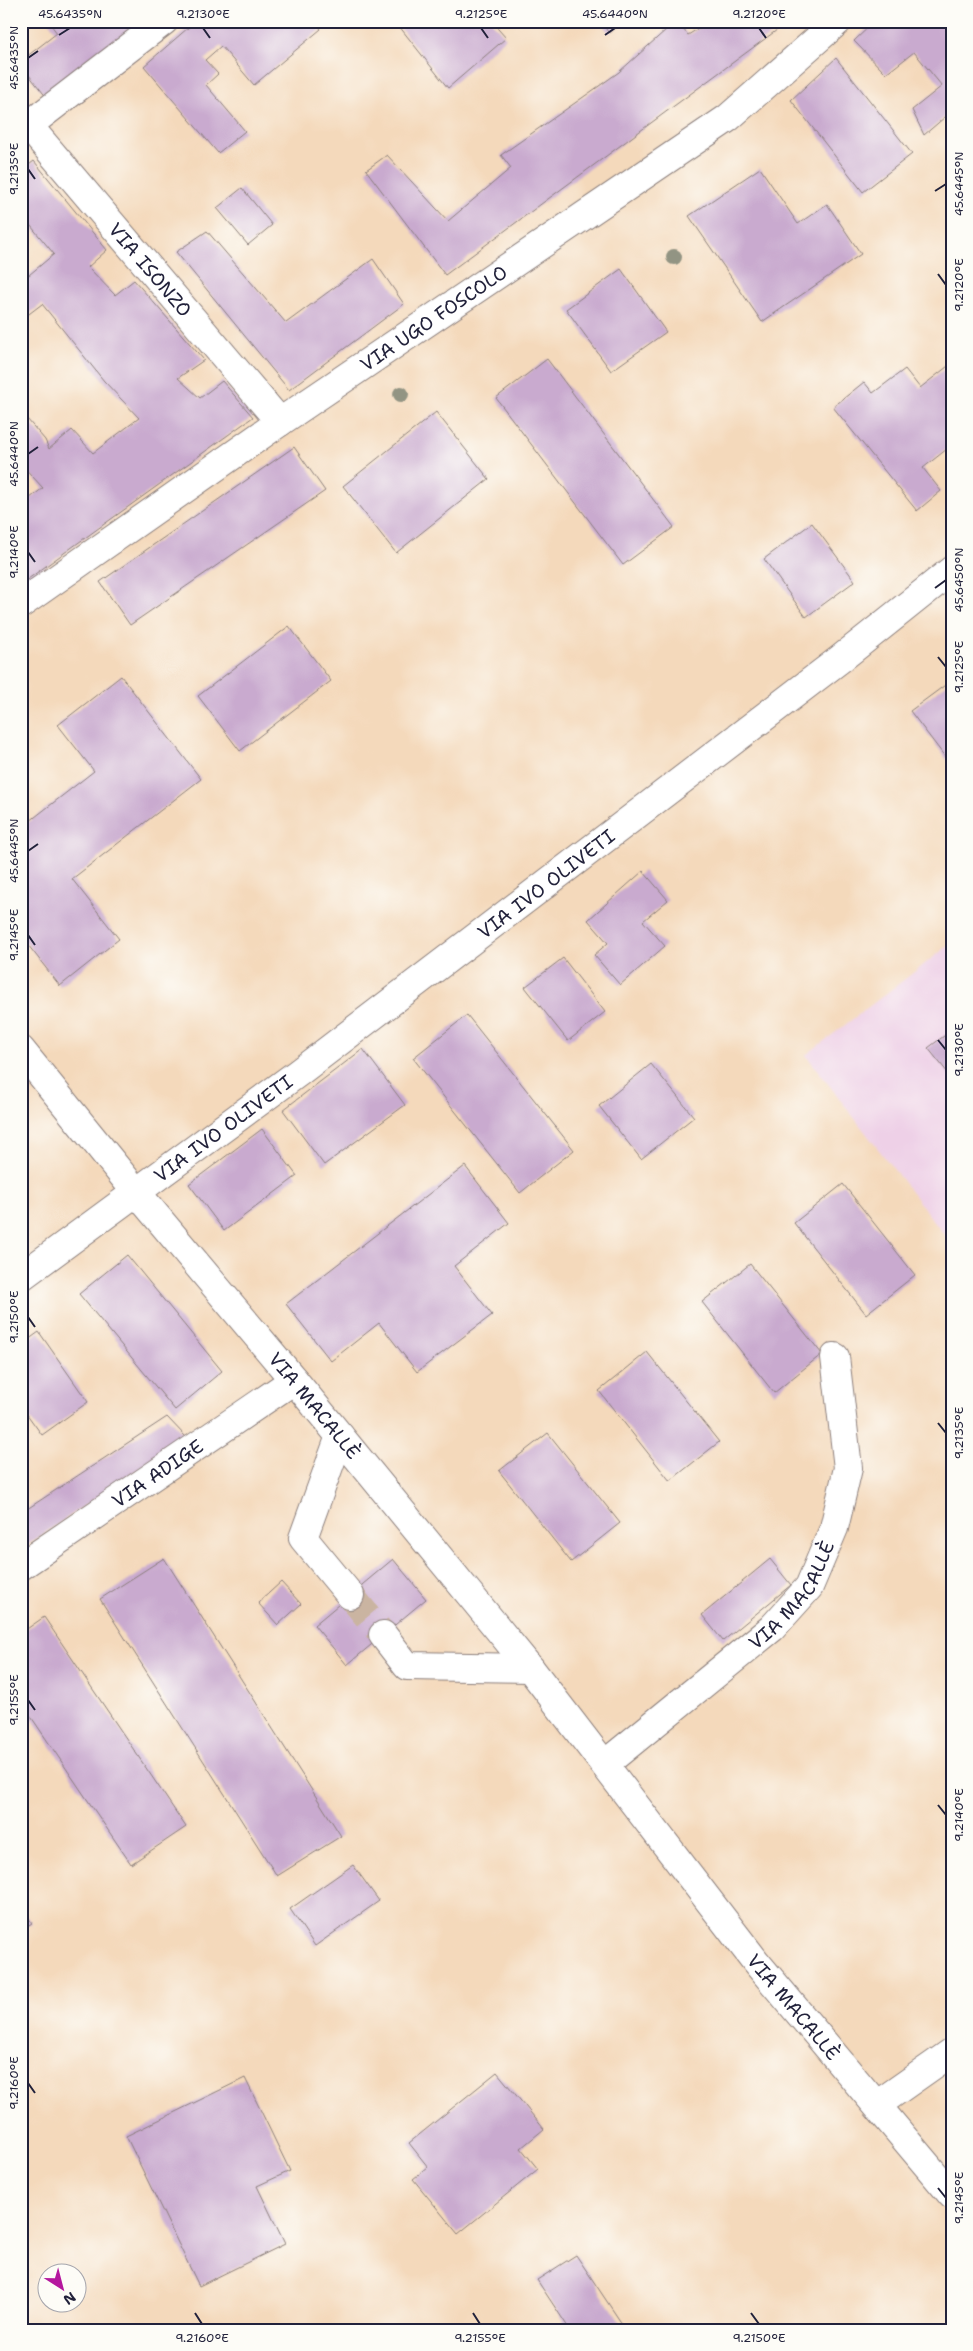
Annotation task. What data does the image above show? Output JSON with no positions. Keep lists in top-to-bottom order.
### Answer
{
  "streets": {
    "street": [
      "VIA ISONZO",
      "VIA UGO FOSCOLO",
      "VIA IVO OLIVETI",
      "VIA MACALLÈ",
      "VIA ADIGE"
    ]
  },
  "crossings": [
    ["VIA ISONZO", "VIA UGO FOSCOLO"],
    ["VIA IVO OLIVETI", "VIA MACALLÈ"],
    ["VIA MACALLÈ", "VIA ADIGE"]
  ],
  "north": "bottom right",
  "coordinates": [
    "45.6435°N",
    "9.2130°E",
    "9.2125°E",
    "45.6440°N",
    "9.2120°E",
    "9.2135°E",
    "45.6445°N",
    "9.2140°E",
    "45.6450°N",
    "9.2145°E",
    "9.2150°E",
    "9.2155°E",
    "9.2160°E"
  ]
}
